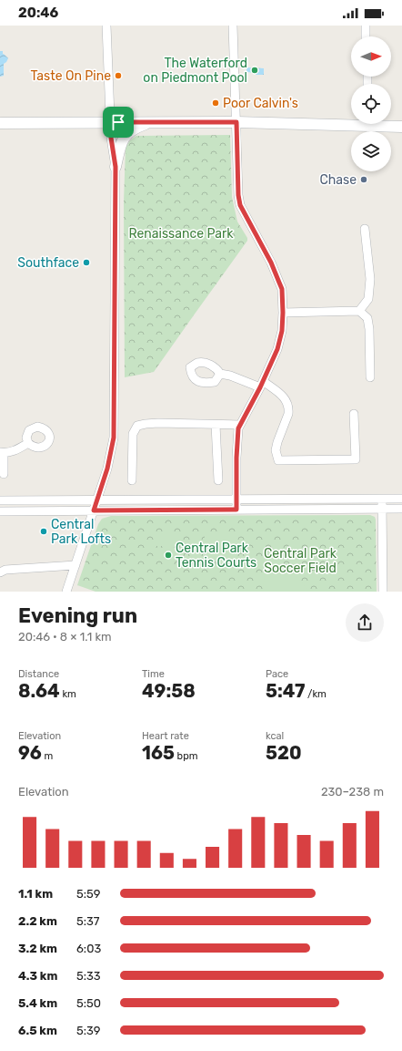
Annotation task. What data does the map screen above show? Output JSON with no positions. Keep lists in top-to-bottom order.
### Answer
{
  "parks": ["Renaissance Park", "Central Park Soccer Field"],
  "places": [
    "The Waterford on Piedmont Pool",
    "Taste On Pine",
    "Poor Calvin's",
    "Chase",
    "Southface",
    "Central Park Lofts",
    "Central Park Tennis Courts"
  ],
  "north": "right",
  "page": {
    "status": "20:46",
    "heading": ["Evening run", "20:46 · 8 × 1.1 km"],
    "stats": [
      ["Distance", "8.64 km"],
      ["Time", "49:58"],
      ["Pace", "5:47 /km"],
      ["Elevation", "96 m"],
      ["Heart rate", "165 bpm"],
      ["kcal", "520"]
    ],
    "chart": ["Elevation", "230–238 m"],
    "list": [
      {
        "name": "1.1 km",
        "note": "5:59"
      },
      {
        "name": "2.2 km",
        "note": "5:37"
      },
      {
        "name": "3.2 km",
        "note": "6:03"
      },
      {
        "name": "4.3 km",
        "note": "5:33"
      },
      {
        "name": "5.4 km",
        "note": "5:50"
      },
      {
        "name": "6.5 km",
        "note": "5:39"
      }
    ]
  }
}
